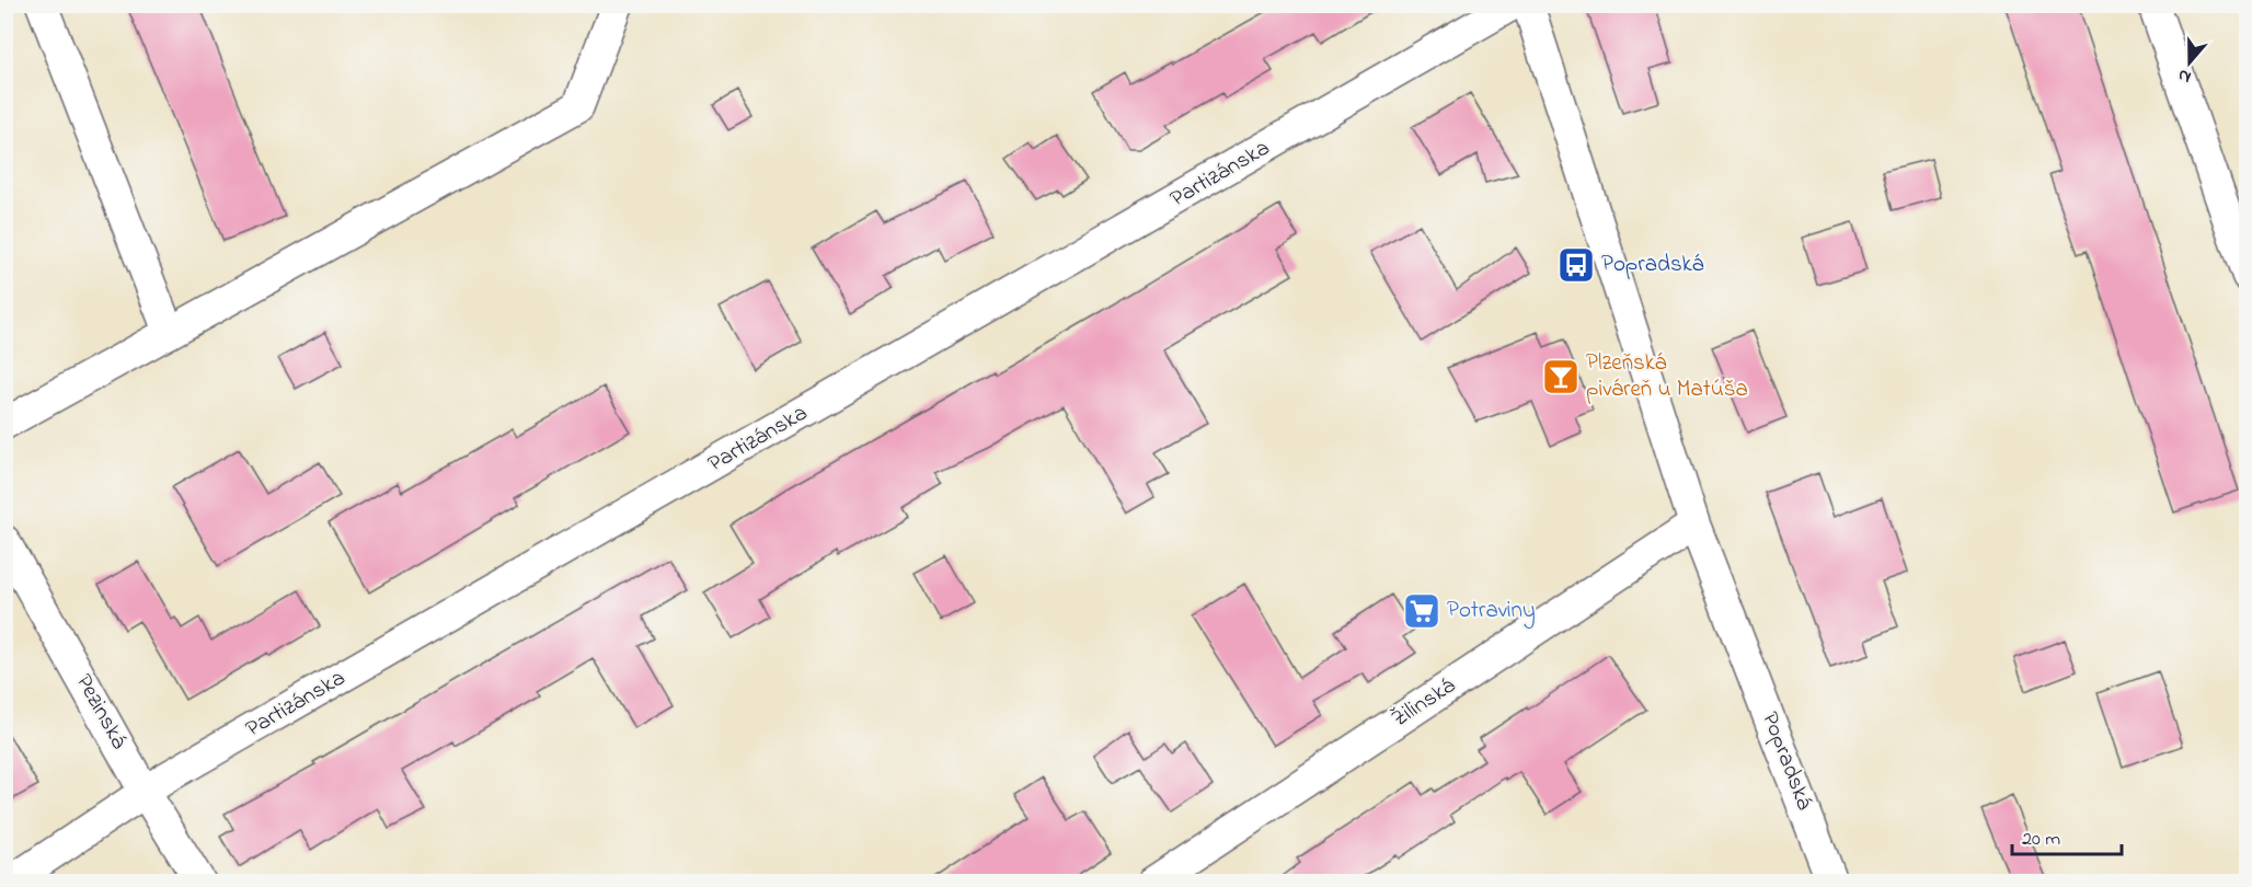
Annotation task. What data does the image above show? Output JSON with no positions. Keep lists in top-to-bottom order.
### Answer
{
  "streets": {
    "street": [
      "Partizánska",
      "Žilinská",
      "Pezinská",
      "Popradská"
    ]
  },
  "crossings": [
    ["Partizánska", "Pezinská"],
    ["Žilinská", "Popradská"]
  ],
  "places": {
    "bus stop": ["Popradská"],
    "bar": ["Plzeňská piváreň u Matúša"],
    "supermarket": ["Potraviny"]
  },
  "scale_bar": "20 m",
  "north": "bottom"
}
